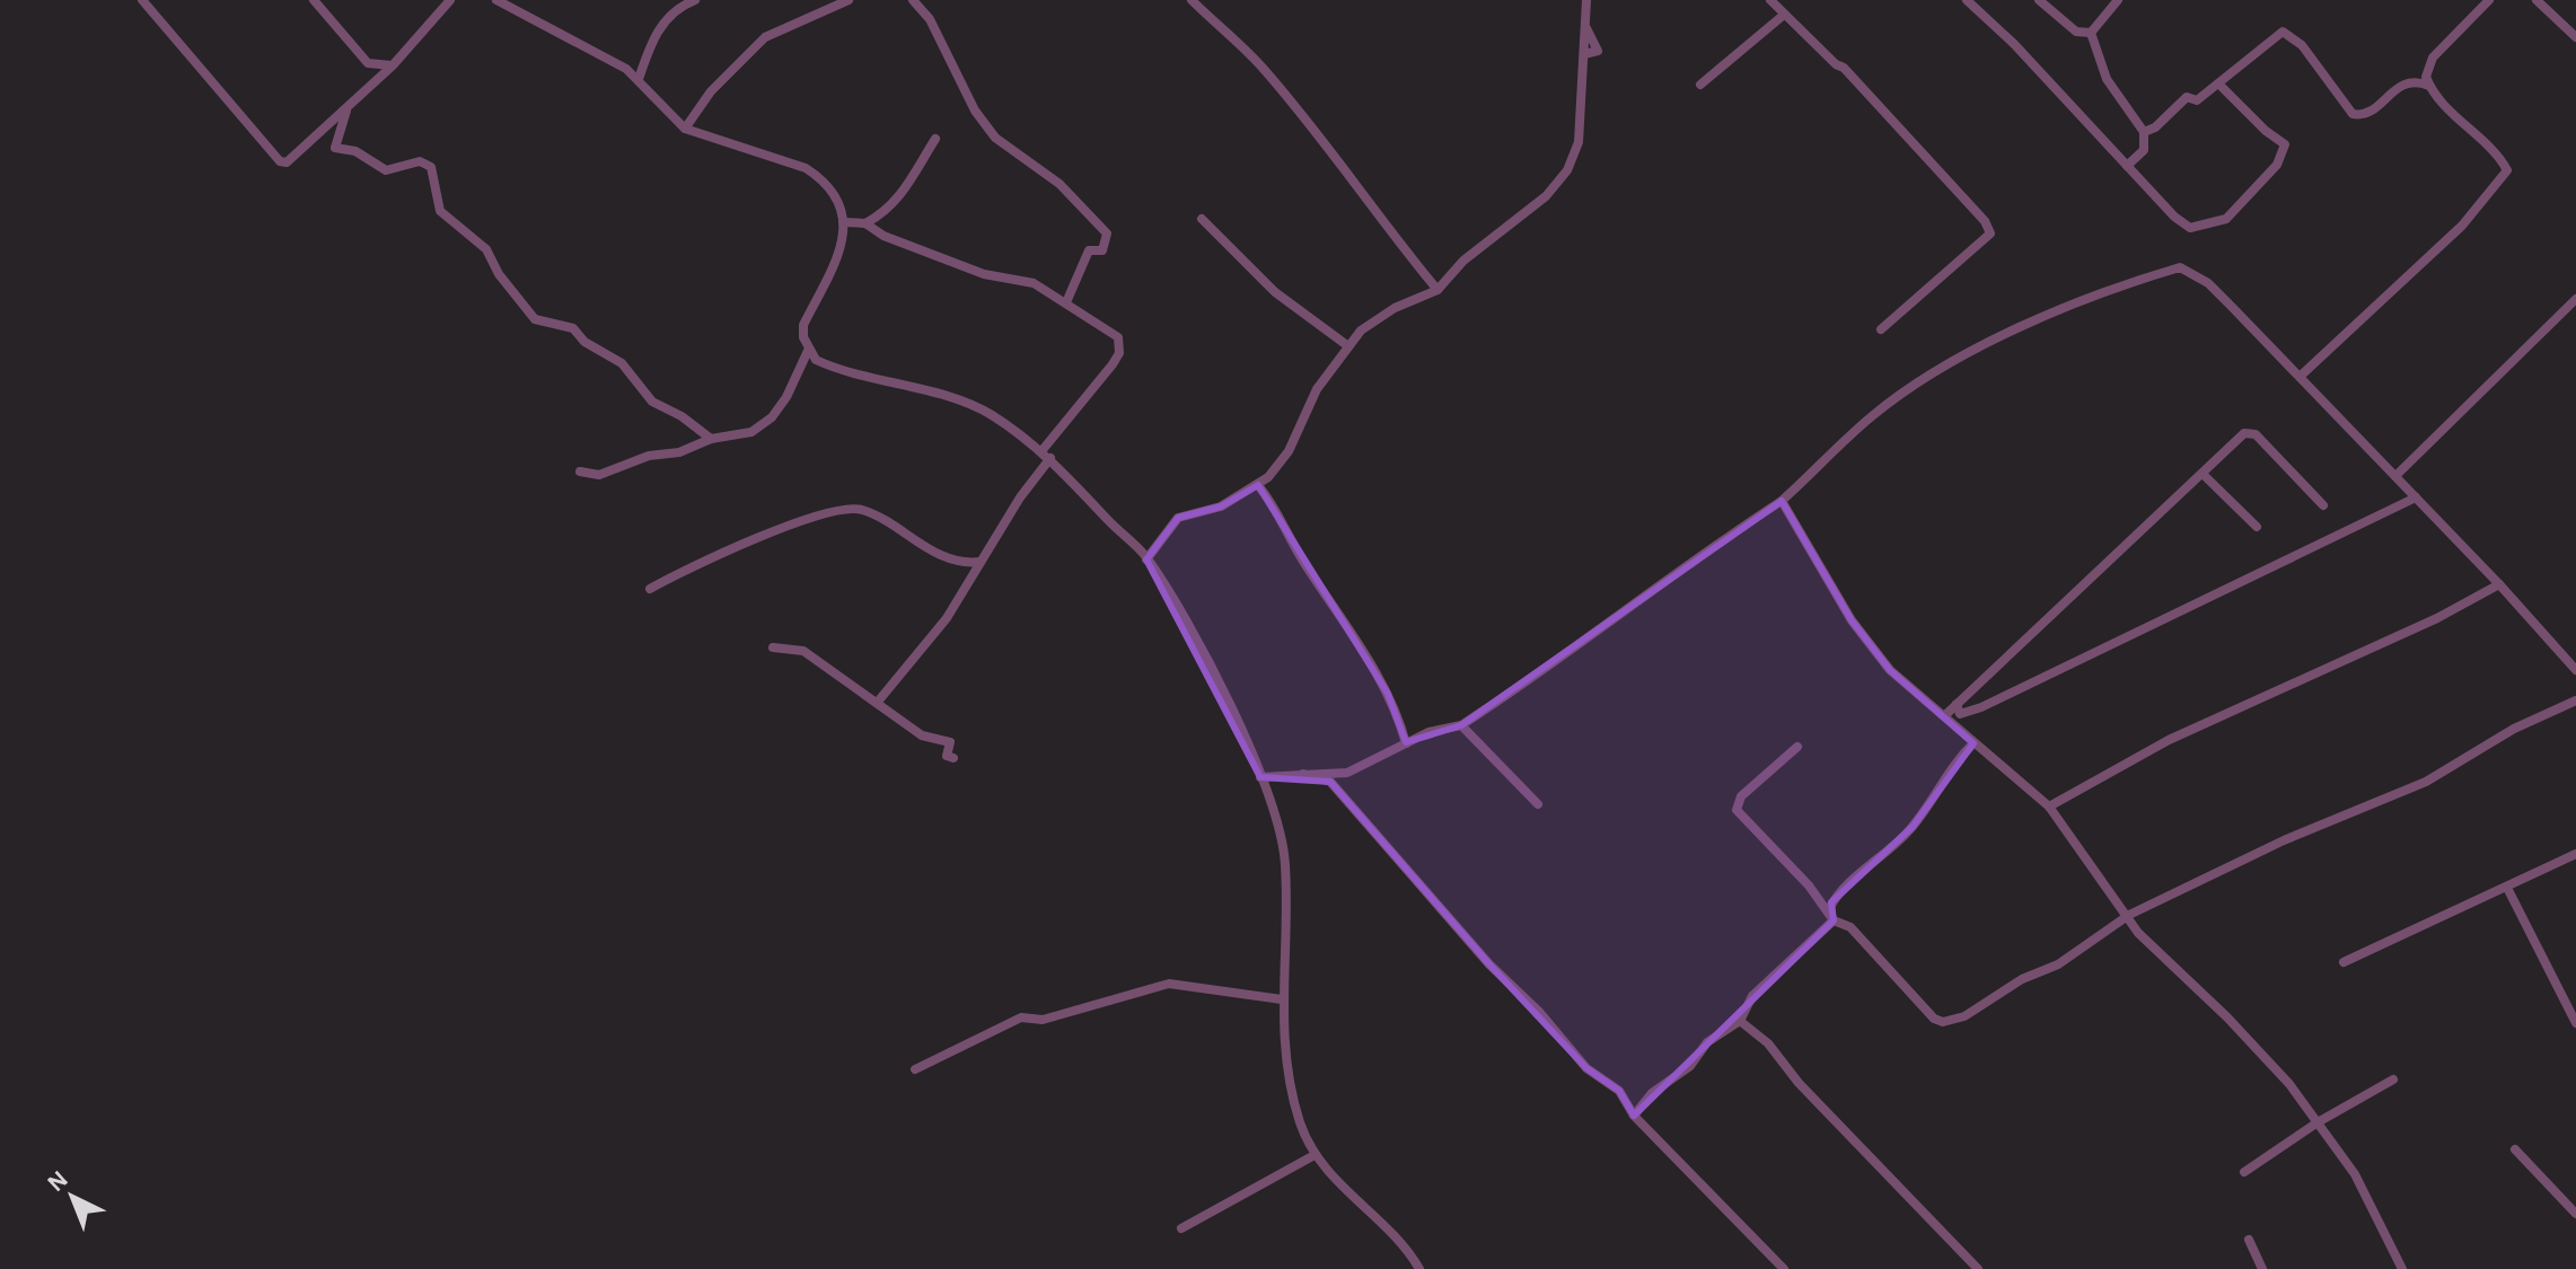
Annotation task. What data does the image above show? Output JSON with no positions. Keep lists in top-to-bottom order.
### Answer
{
  "north": "top left"
}
